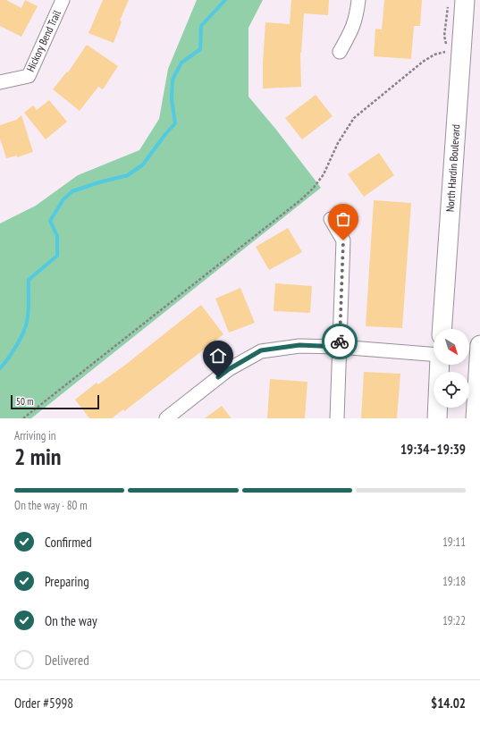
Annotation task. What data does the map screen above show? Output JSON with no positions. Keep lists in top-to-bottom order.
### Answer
{
  "streets": {
    "street": ["Hickory Bend Trail", "North Hardin Boulevard"]
  },
  "scale_bar": "50 m",
  "north": "bottom right",
  "page": {
    "scale": "50 m",
    "heading": ["2 min", "Arriving in", "19:34–19:39"],
    "panel": ["Order #5998", "$14.02"],
    "bar": "On the way · 80 m",
    "list": [
      ["Confirmed", "19:11"],
      ["Preparing", "19:18"],
      ["On the way", "19:22"],
      "Delivered"
    ]
  }
}
